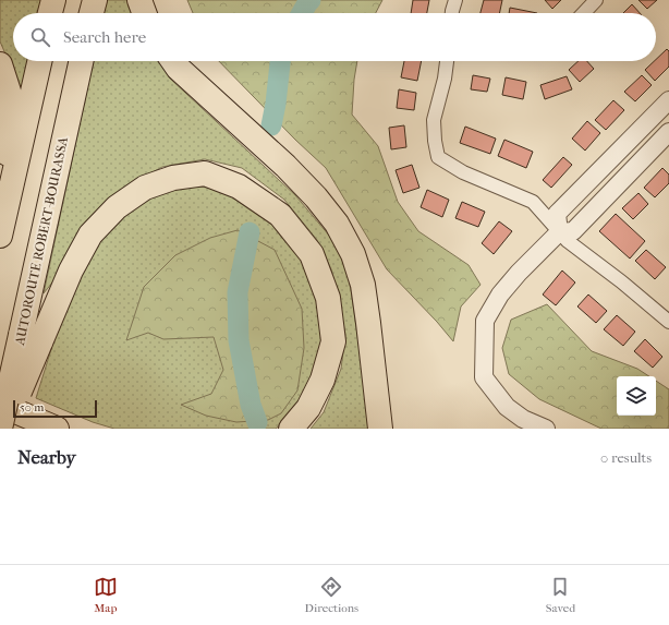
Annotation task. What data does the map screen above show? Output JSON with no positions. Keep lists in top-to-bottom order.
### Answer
{
  "streets": {
    "highway": ["AUTOROUTE ROBERT-BOURASSA"]
  },
  "scale_bar": "50 m",
  "page": {
    "search": "Search here",
    "scale": "50 m",
    "heading": ["Nearby", "0 results"],
    "nav": ["Map", "Directions", "Saved"]
  }
}
